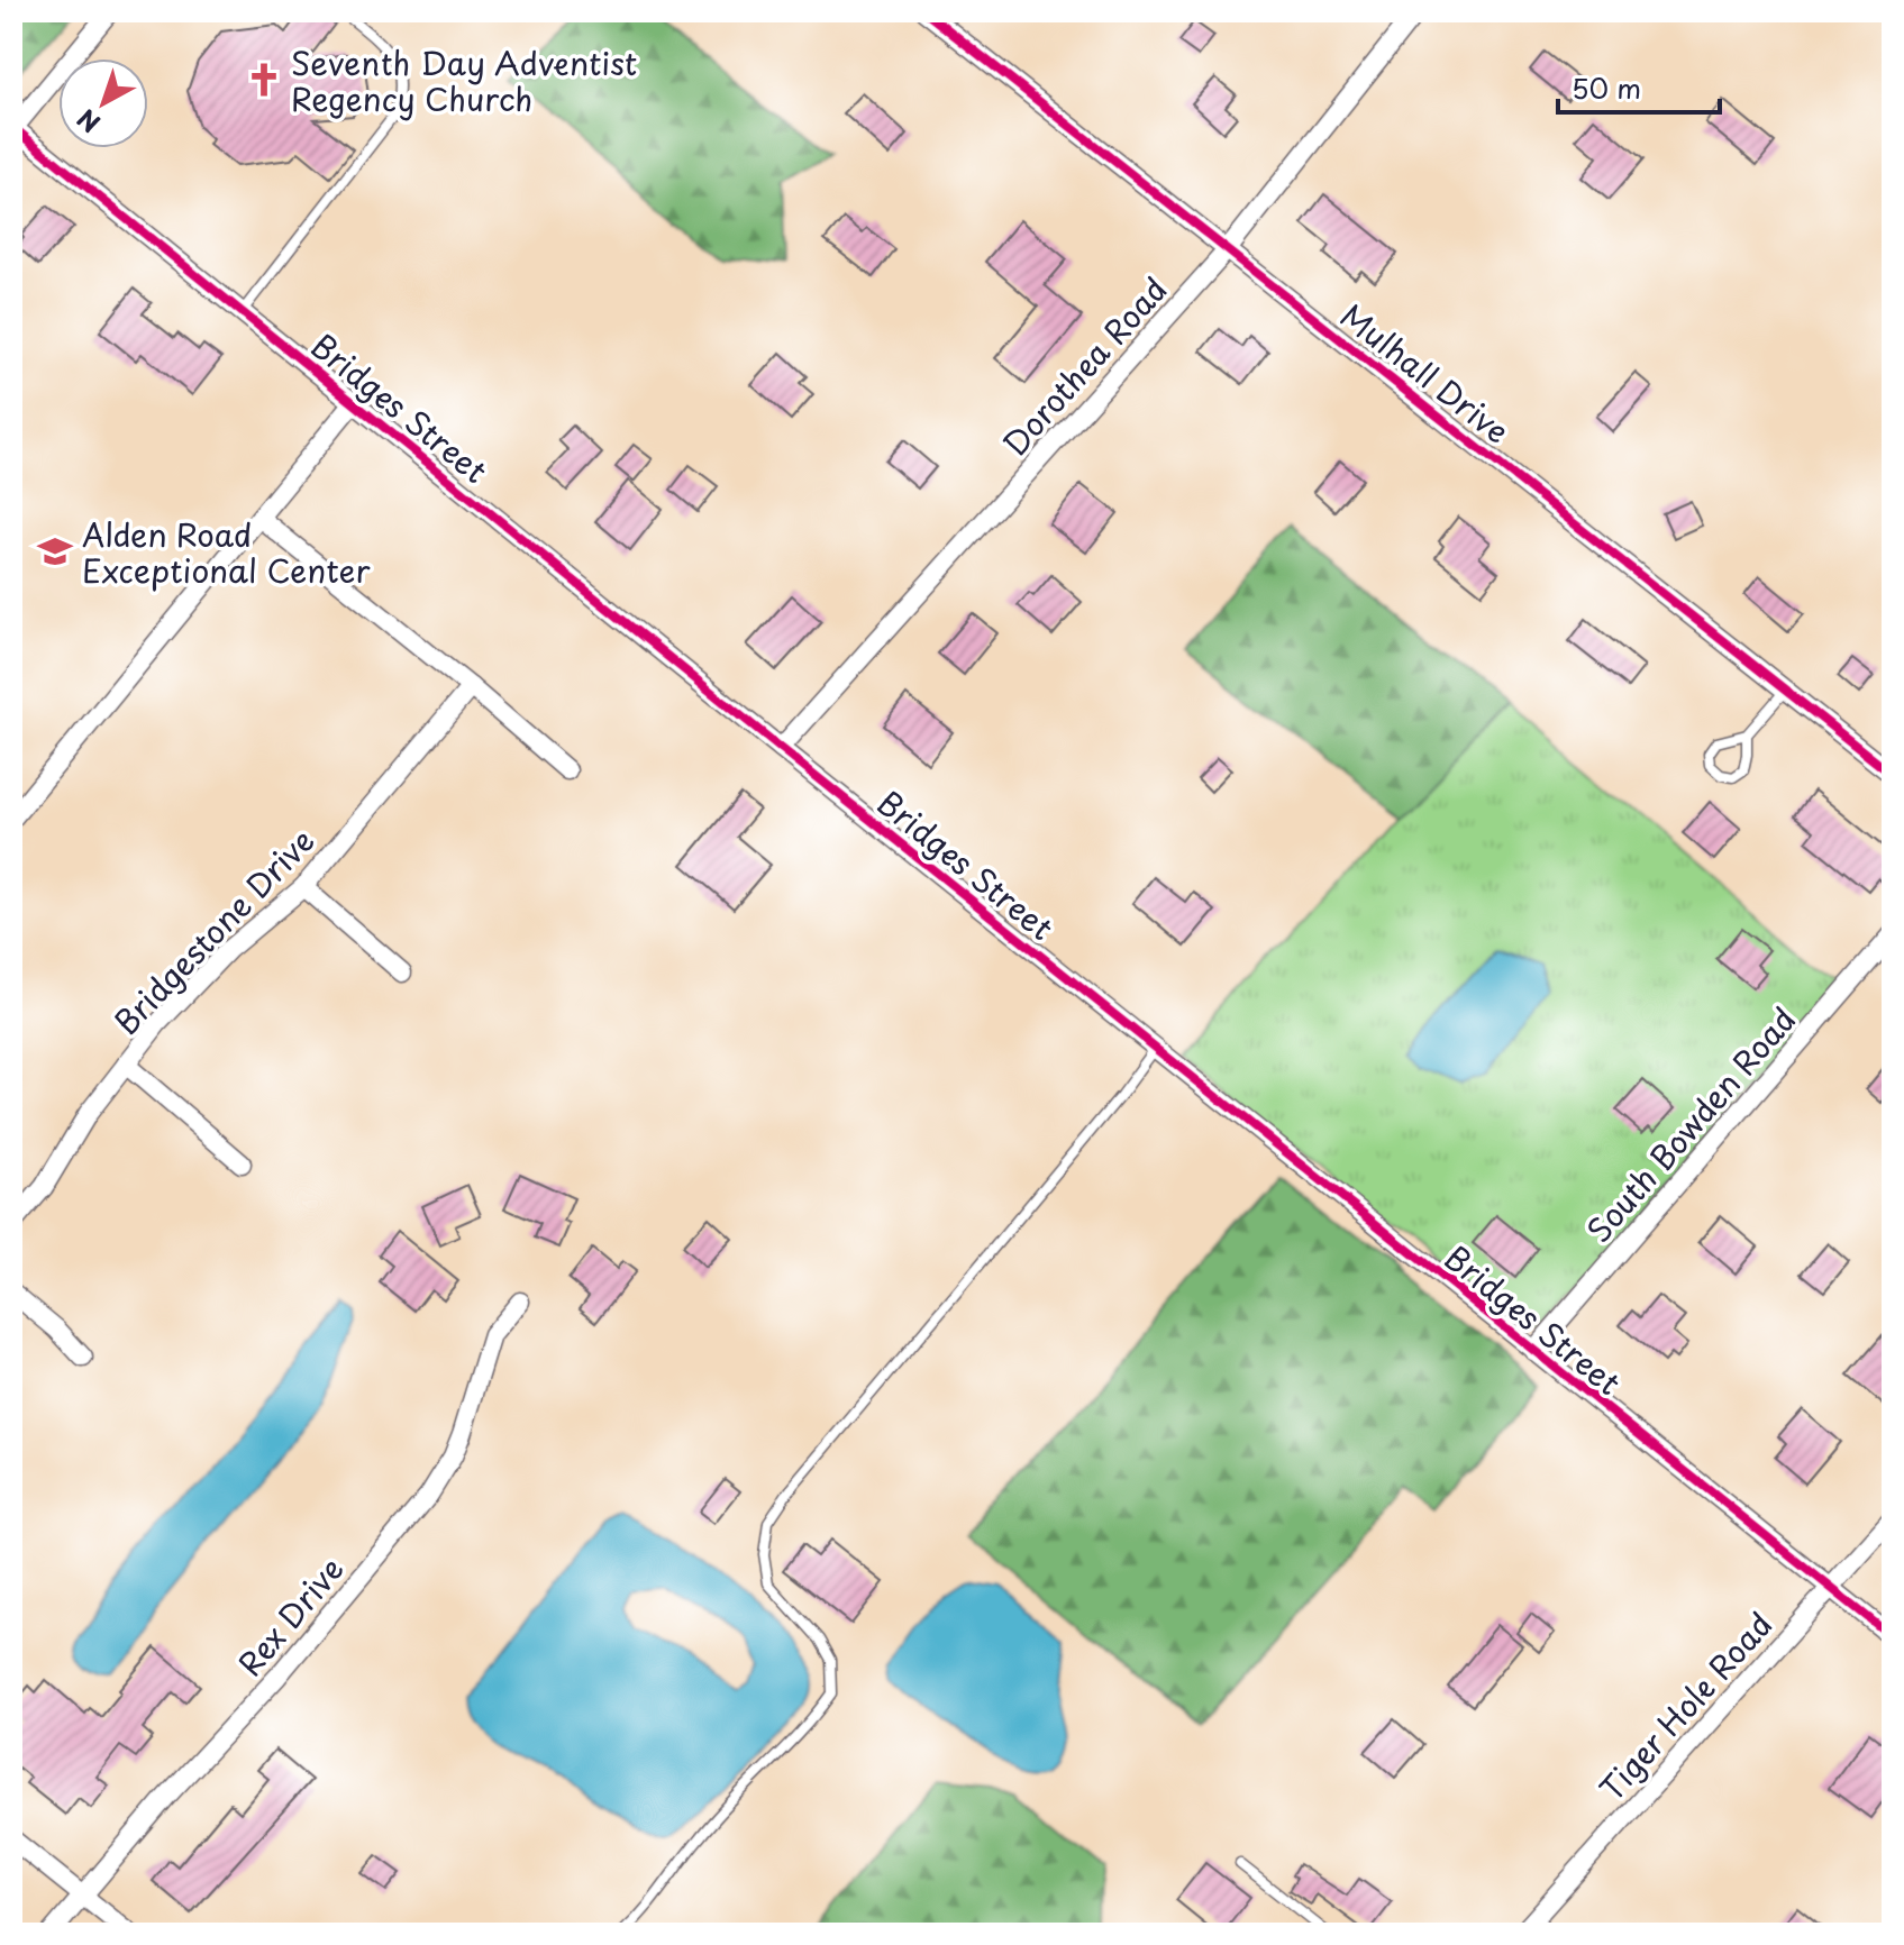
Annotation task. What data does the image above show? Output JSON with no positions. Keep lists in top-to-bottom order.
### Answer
{
  "streets": {
    "street": [
      "Dorothea Road",
      "Mulhall Drive",
      "Bridges Street",
      "Bridgestone Drive",
      "South Bowden Road",
      "Rex Drive",
      "Tiger Hole Road"
    ]
  },
  "crossings": [
    ["Dorothea Road", "Mulhall Drive"],
    ["Dorothea Road", "Bridges Street"],
    ["Bridges Street", "South Bowden Road"],
    ["Bridges Street", "Tiger Hole Road"]
  ],
  "places": {
    "church": ["Seventh Day Adventist Regency Church"],
    "school or university": ["Alden Road Exceptional Center"]
  },
  "scale_bar": "50 m",
  "north": "bottom left"
}
